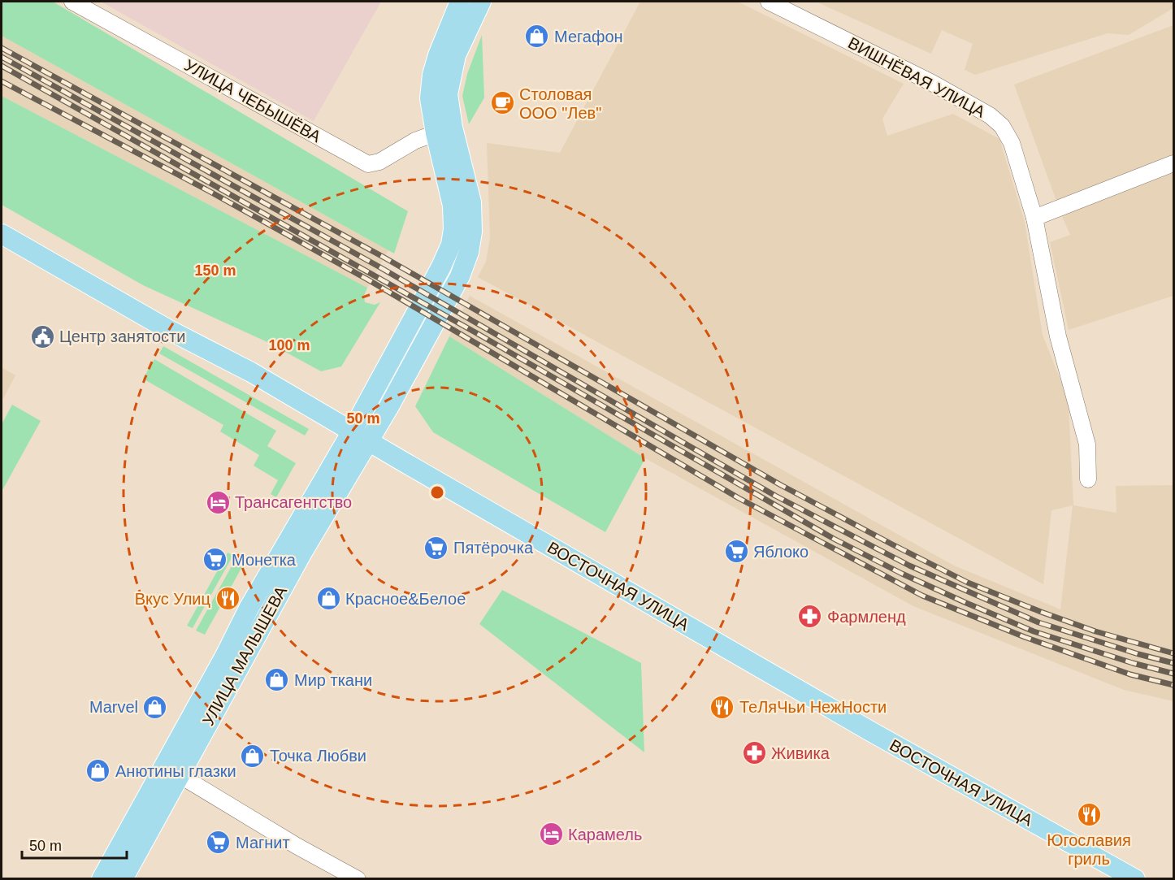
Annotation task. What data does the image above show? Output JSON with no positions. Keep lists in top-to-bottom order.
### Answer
{
  "streets": {
    "main road": ["ВОСТОЧНАЯ УЛИЦА", "УЛИЦА МАЛЫШЕВА"],
    "street": ["ВИШНЁВАЯ УЛИЦА", "УЛИЦА ЧЕБЫШЁВА"]
  },
  "crossings": [
    ["УЛИЦА ЧЕБЫШЁВА", "УЛИЦА МАЛЫШЕВА"],
    ["ВОСТОЧНАЯ УЛИЦА", "УЛИЦА МАЛЫШЕВА"]
  ],
  "places": {
    "shop": [
      "Мегафон",
      "Красное&Белое",
      "Мир ткани",
      "Marvel",
      "Точка Любви",
      "Анютины глазки"
    ],
    "cafe": ["Столовая ООО \"Лев\""],
    "public building": ["Центр занятости"],
    "hotel": ["Трансагентство", "Карамель"],
    "supermarket": [
      "Пятёрочка",
      "Яблоко",
      "Монетка",
      "Магнит"
    ],
    "restaurant": ["Вкус Улиц", "ТеЛяЧьи НежНости", "Югославия гриль"],
    "pharmacy": ["Фармленд", "Живика"]
  },
  "scale_bar": "50 m",
  "rings": ["150 m", "100 m", "50 m"]
}
